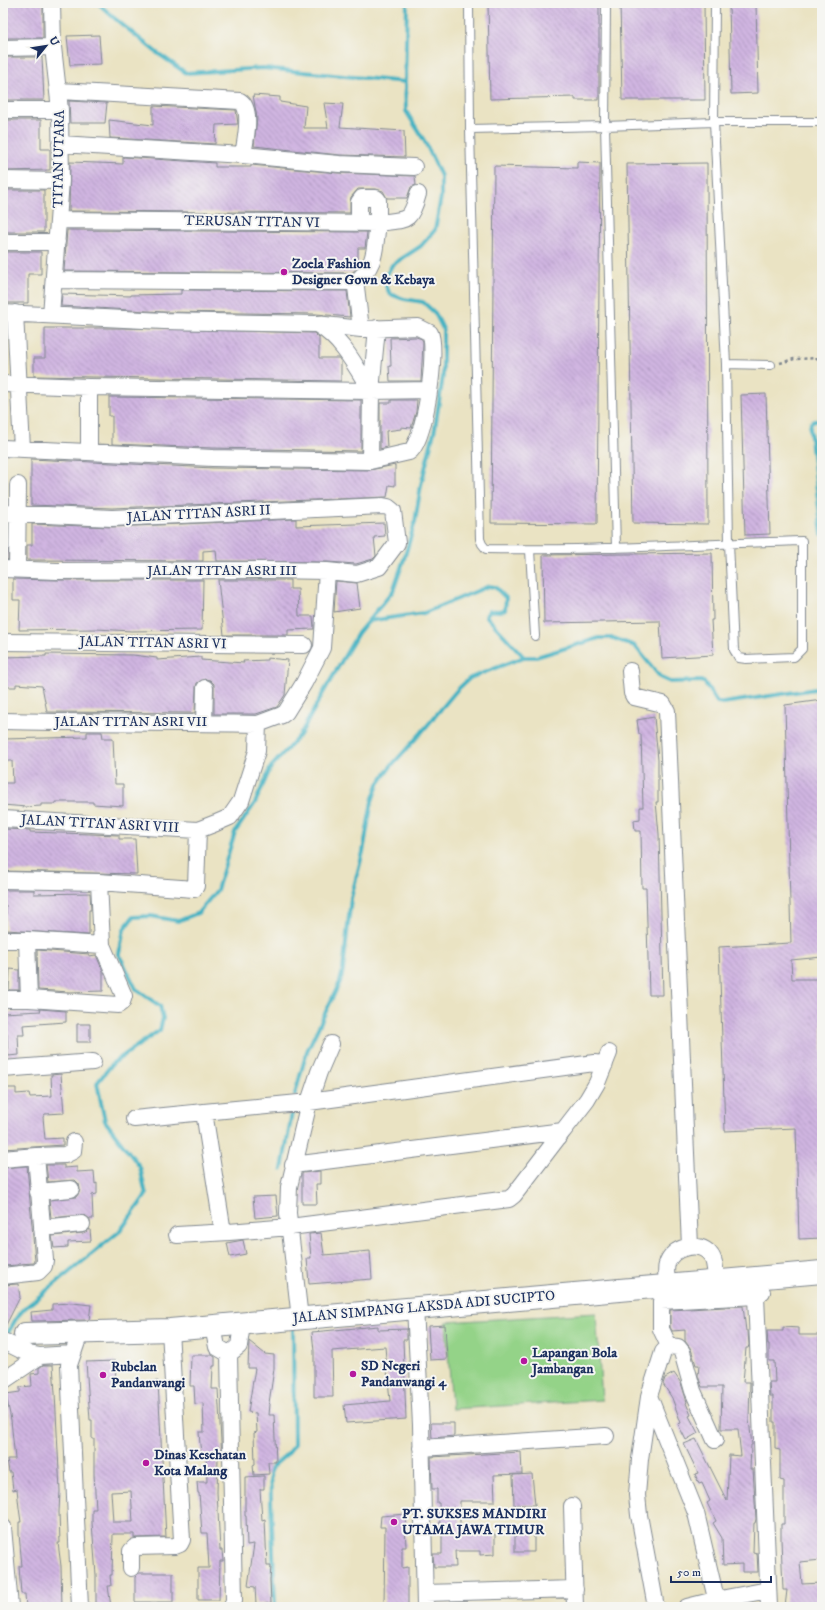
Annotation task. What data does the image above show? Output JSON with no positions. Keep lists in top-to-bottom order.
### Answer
{
  "streets": {
    "street": [
      "TITAN UTARA",
      "TERUSAN TITAN VI",
      "JALAN TITAN ASRI II",
      "JALAN TITAN ASRI III",
      "JALAN TITAN ASRI VI",
      "JALAN TITAN ASRI VII",
      "JALAN TITAN ASRI VIII",
      "JALAN SIMPANG LAKSDA ADI SUCIPTO"
    ]
  },
  "crossings": [
    ["TITAN UTARA", "TERUSAN TITAN VI"],
    ["JALAN TITAN ASRI II", "JALAN TITAN ASRI III"]
  ],
  "places": [
    "Zoela Fashion Designer Gown & Kebaya",
    "Lapangan Bola Jambangan",
    "SD Negeri Pandanwangi 4",
    "Rubelan Pandanwangi",
    "Dinas Kesehatan Kota Malang",
    "PT. SUKSES MANDIRI UTAMA JAWA TIMUR"
  ],
  "scale_bar": "50 m",
  "north": "top right"
}
